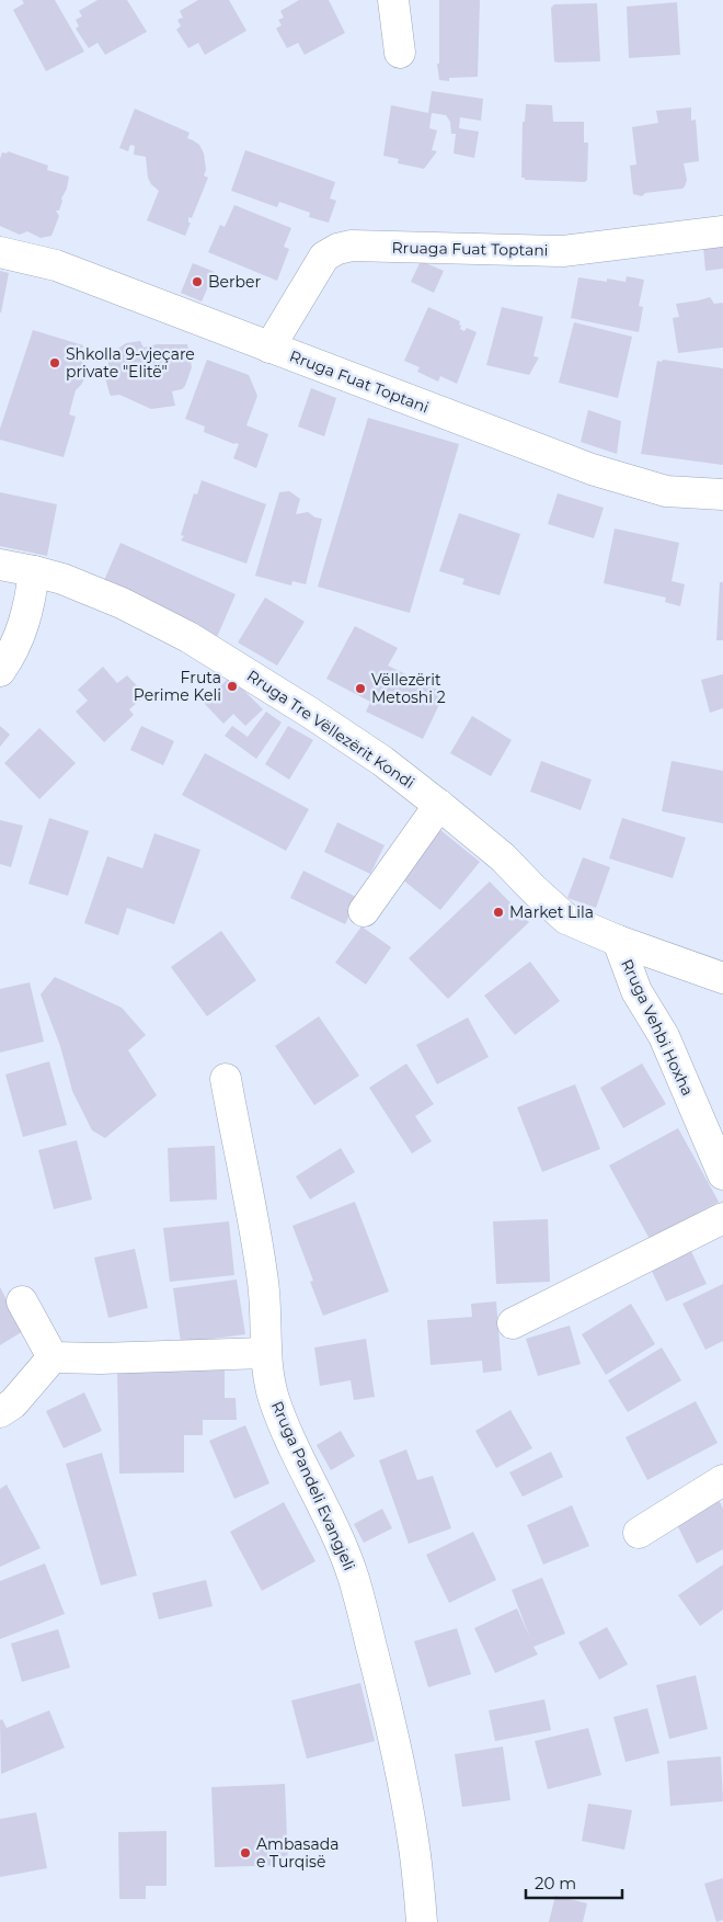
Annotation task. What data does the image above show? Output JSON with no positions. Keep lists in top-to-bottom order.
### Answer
{
  "streets": {
    "street": [
      "Rruaga Fuat Toptani",
      "Rruga Fuat Toptani",
      "Rruga Tre Vëllezërit Kondi",
      "Rruga Vehbi Hoxha",
      "Rruga Pandeli Evangjeli"
    ]
  },
  "crossings": [
    ["Rruaga Fuat Toptani", "Rruga Fuat Toptani"],
    ["Rruga Tre Vëllezërit Kondi", "Rruga Vehbi Hoxha"]
  ],
  "places": [
    "Berber",
    "Shkolla 9-vjeçare private \"Elitë\"",
    "Fruta Perime Keli",
    "Vëllezërit Metoshi 2",
    "Market Lila",
    "Ambasada e Turqisë"
  ],
  "scale_bar": "20 m"
}
